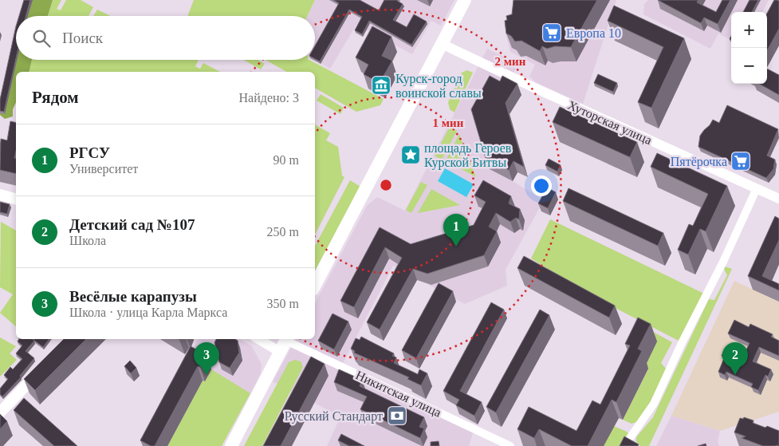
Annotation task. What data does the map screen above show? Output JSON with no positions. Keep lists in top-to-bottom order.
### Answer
{
  "streets": {
    "street": ["Хуторская улица", "Никитская улица"]
  },
  "places": {
    "supermarket": ["Европа 10", "Пятёрочка"],
    "museum": ["Курск-город воинской славы"],
    "place": ["площадь Героев Курской Битвы"],
    "bank": ["Русский Стандарт"]
  },
  "page": {
    "map_buttons": ["+", "−"],
    "search": "Поиск",
    "heading": ["Рядом", "Найдено: 3"],
    "list": [
      {
        "mark": "1",
        "name": "РГСУ",
        "note": "Университет",
        "value": "90 m"
      },
      {
        "mark": "2",
        "name": "Детский сад №107",
        "note": "Школа",
        "value": "250 m"
      },
      {
        "mark": "3",
        "name": "Весёлые карапузы",
        "note": "Школа · улица Карла Маркса",
        "value": "350 m"
      }
    ],
    "pins": ["1", "2", "3"]
  },
  "rings": ["2 мин", "1 мин"]
}
